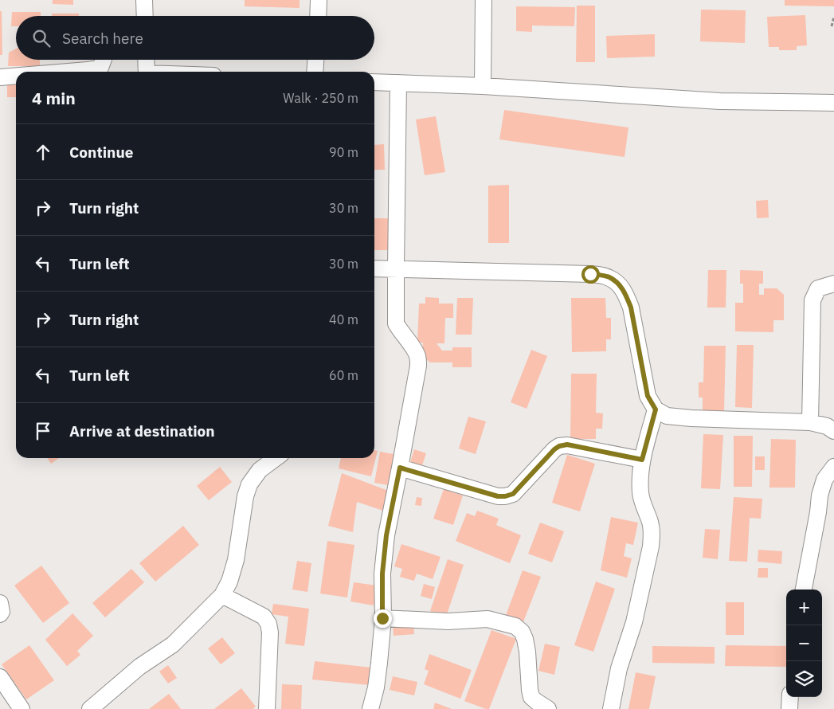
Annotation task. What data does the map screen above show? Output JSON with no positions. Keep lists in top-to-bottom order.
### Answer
{
  "page": {
    "search": "Search here",
    "heading": ["4 min", "Walk · 250 m"],
    "list": [
      ["Continue", "90 m"],
      ["Turn right", "30 m"],
      ["Turn left", "30 m"],
      ["Turn right", "40 m"],
      ["Turn left", "60 m"],
      "Arrive at destination"
    ],
    "map_buttons": ["+", "−"]
  }
}
